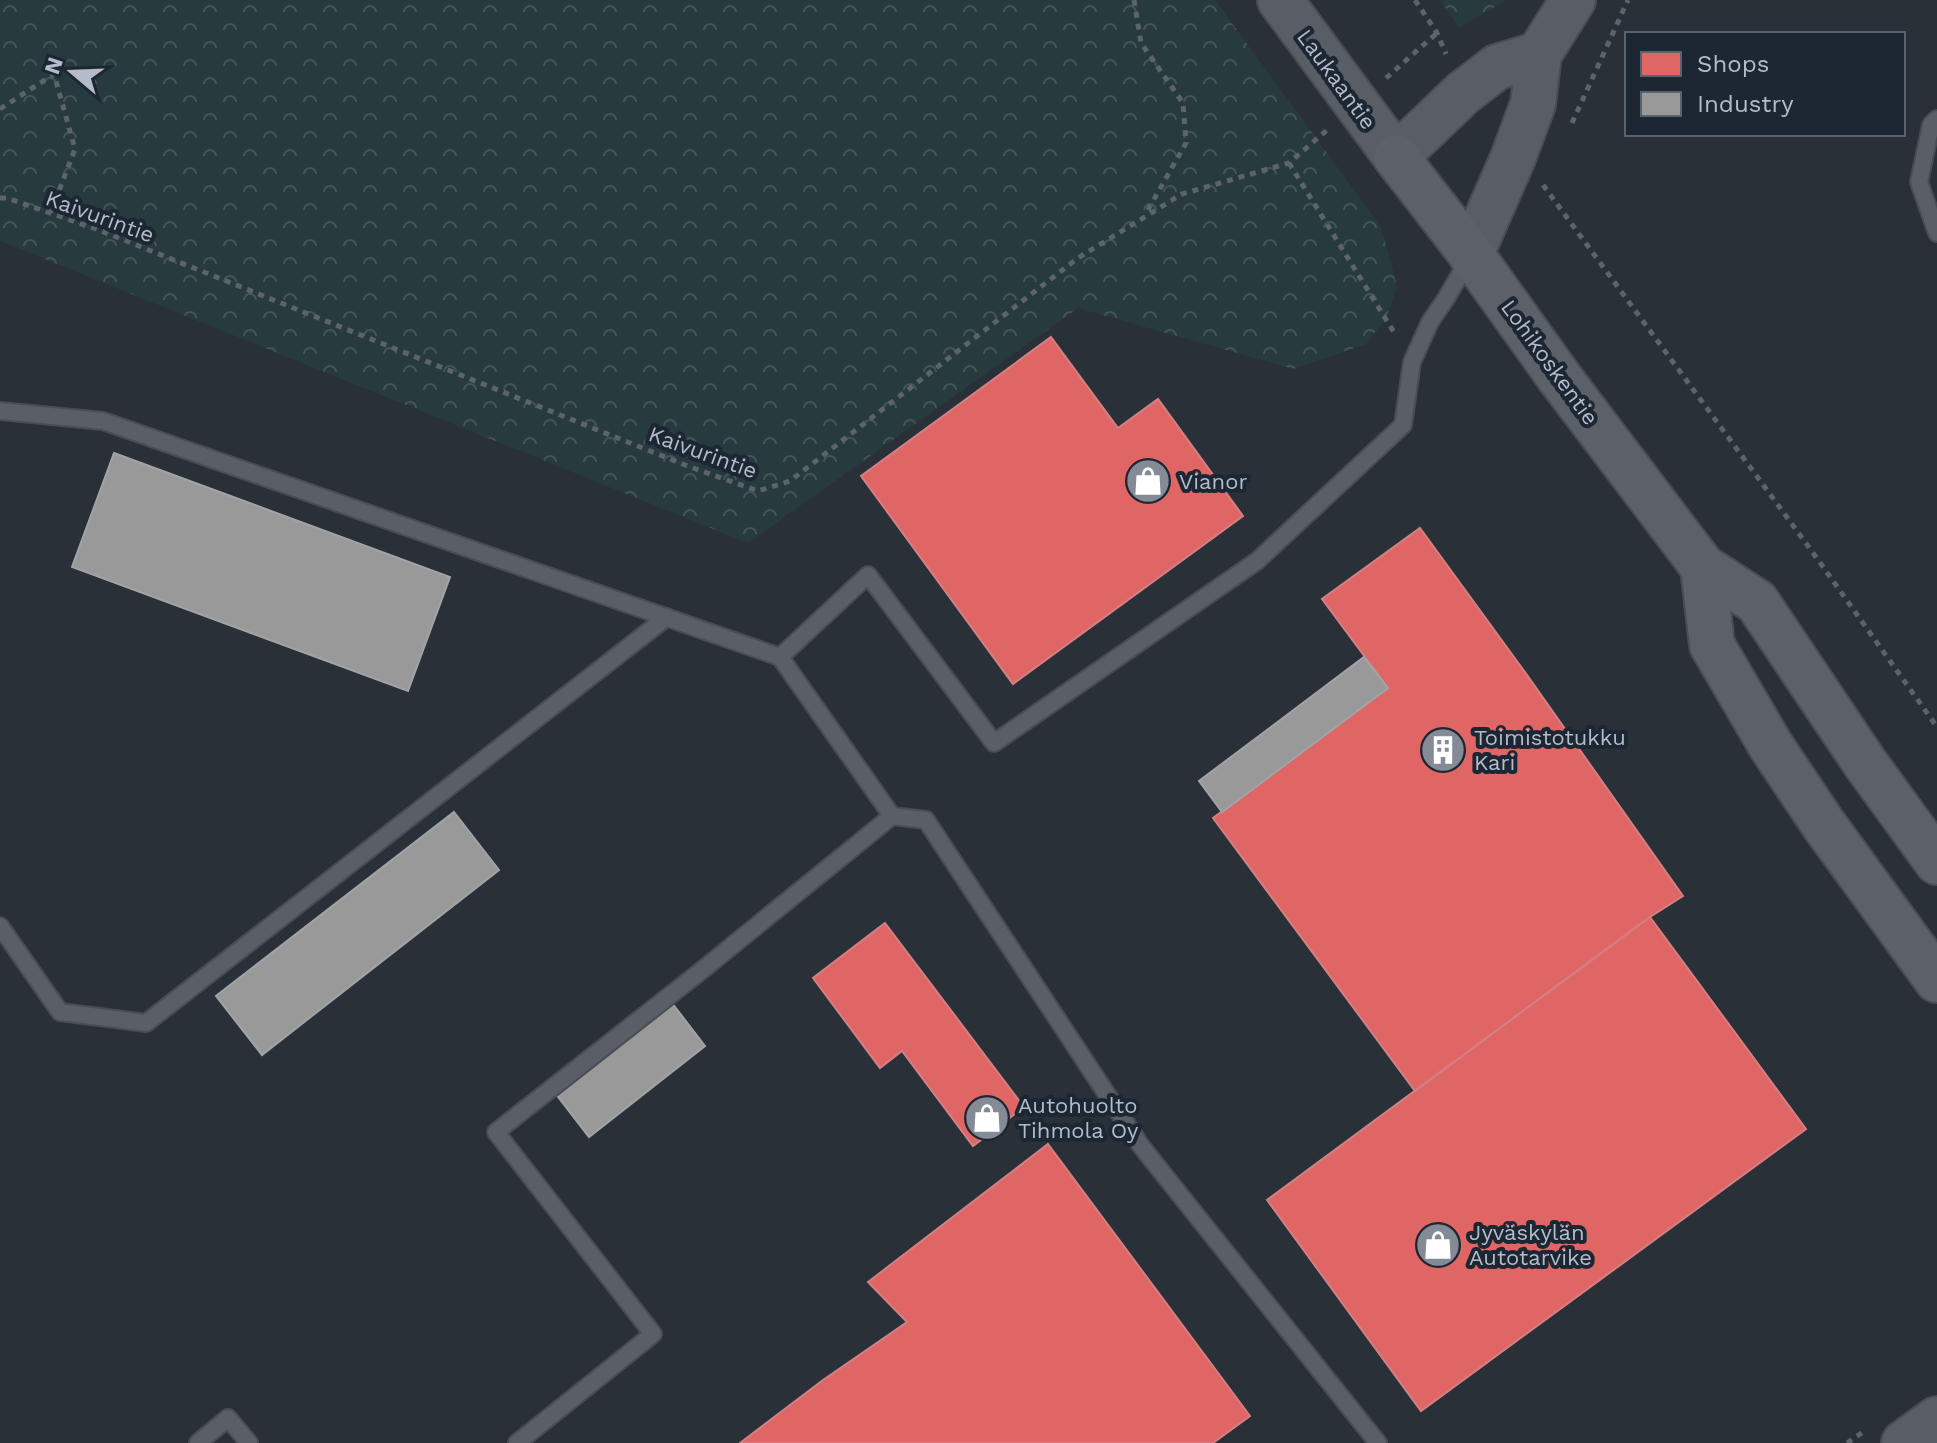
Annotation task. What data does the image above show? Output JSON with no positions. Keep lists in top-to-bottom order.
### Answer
{
  "streets": {
    "main road": ["Laukaantie", "Lohikoskentie"],
    "path": ["Kaivurintie"]
  },
  "crossings": [
    ["Laukaantie", "Kaivurintie"],
    ["Laukaantie", "Lohikoskentie"]
  ],
  "places": {
    "shop": ["Vianor", "Autohuolto Tihmola Oy", "Jyväskylän Autotarvike"],
    "building": ["Toimistotukku Kari"]
  },
  "legend": ["Shops", "Industry"],
  "north": "left"
}
